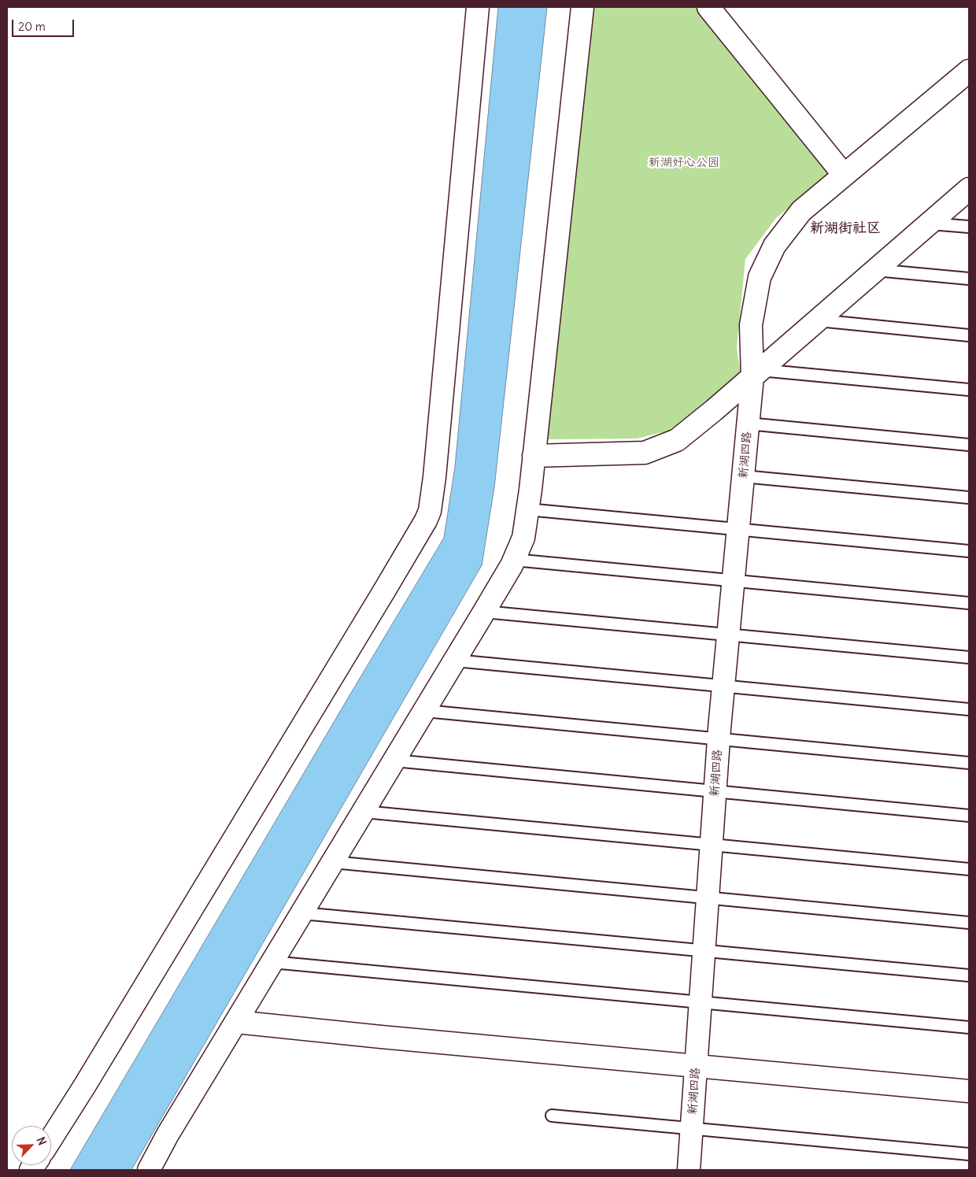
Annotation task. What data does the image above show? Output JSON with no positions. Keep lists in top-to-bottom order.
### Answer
{
  "streets": {
    "street": ["新湖四路"]
  },
  "districts": ["新湖街社区"],
  "parks": ["新湖好心公园"],
  "scale_bar": "20 m",
  "north": "top right"
}
